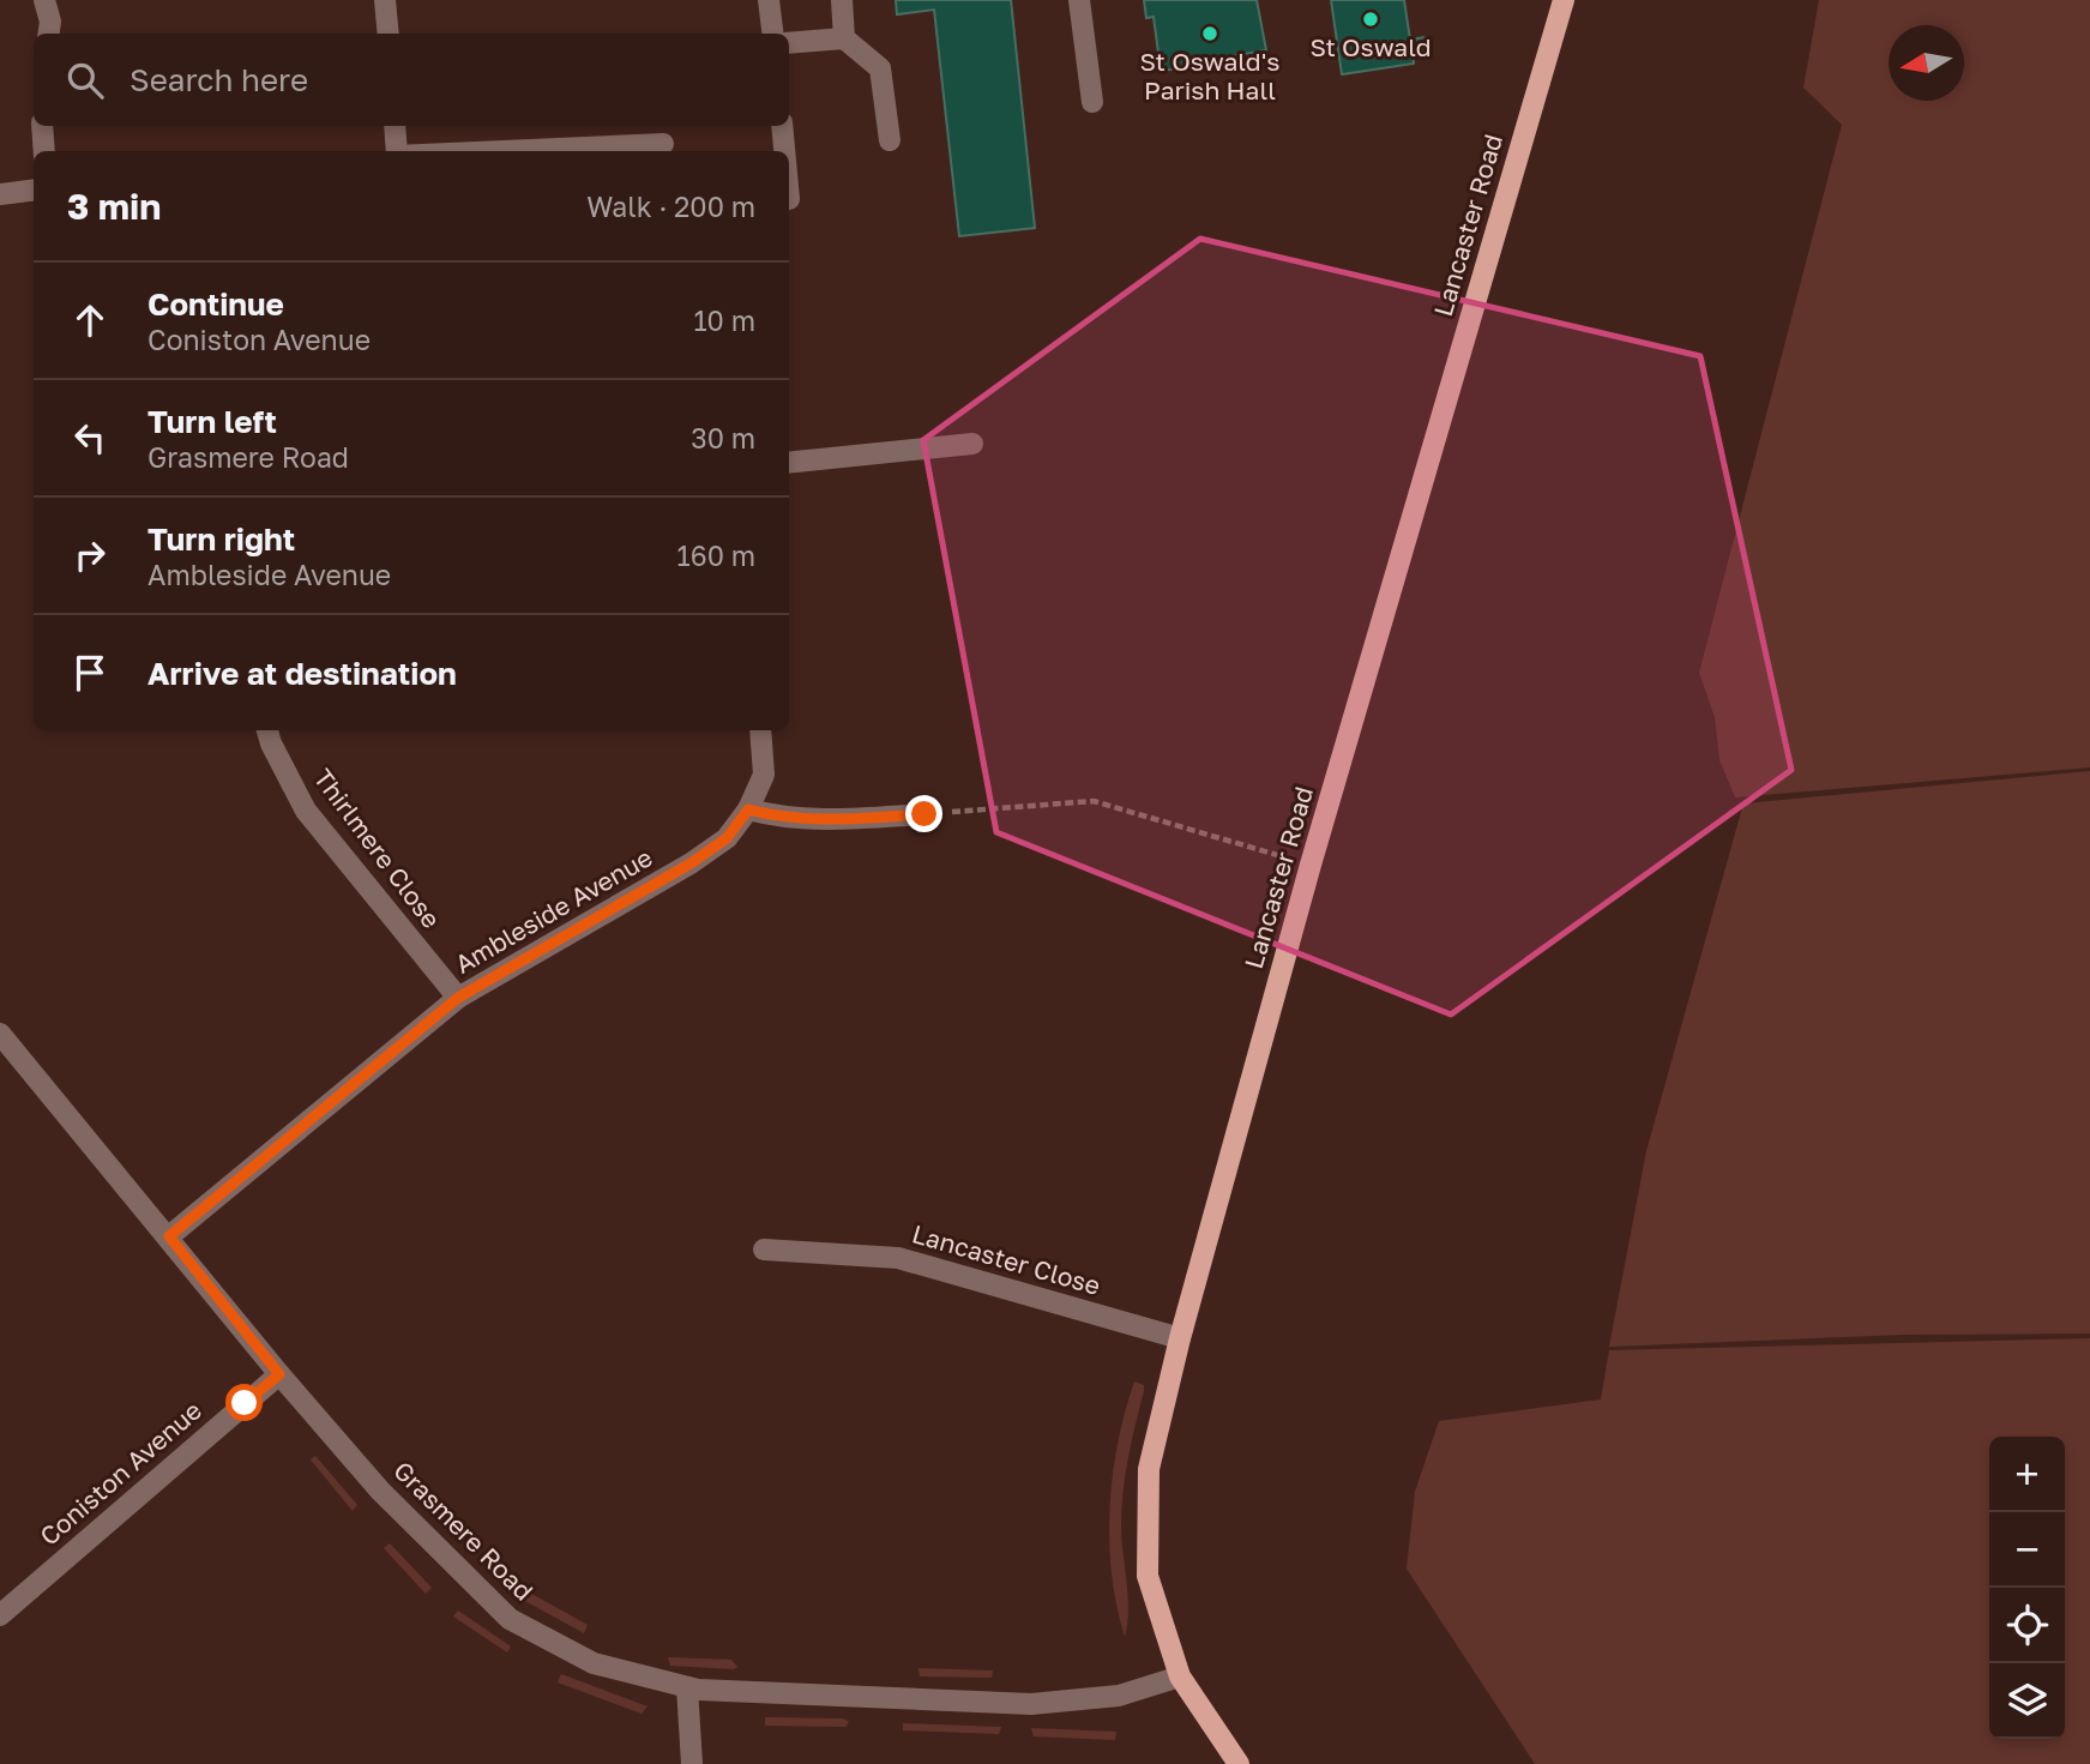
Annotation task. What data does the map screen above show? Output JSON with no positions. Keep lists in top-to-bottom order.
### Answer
{
  "streets": {
    "main road": ["Lancaster Road"],
    "street": [
      "Thirlmere Close",
      "Ambleside Avenue",
      "Lancaster Close",
      "Coniston Avenue",
      "Grasmere Road"
    ]
  },
  "crossings": [
    ["Lancaster Road", "Lancaster Close"],
    ["Lancaster Road", "Grasmere Road"],
    ["Thirlmere Close", "Ambleside Avenue"],
    ["Ambleside Avenue", "Grasmere Road"],
    ["Coniston Avenue", "Grasmere Road"]
  ],
  "places": ["St Oswald", "St Oswald's Parish Hall"],
  "north": "left",
  "page": {
    "search": "Search here",
    "heading": ["3 min", "Walk · 200 m"],
    "list": [
      ["Continue", "Coniston Avenue", "10 m"],
      ["Turn left", "Grasmere Road", "30 m"],
      ["Turn right", "Ambleside Avenue", "160 m"],
      "Arrive at destination"
    ],
    "map_buttons": ["+", "−"]
  }
}
